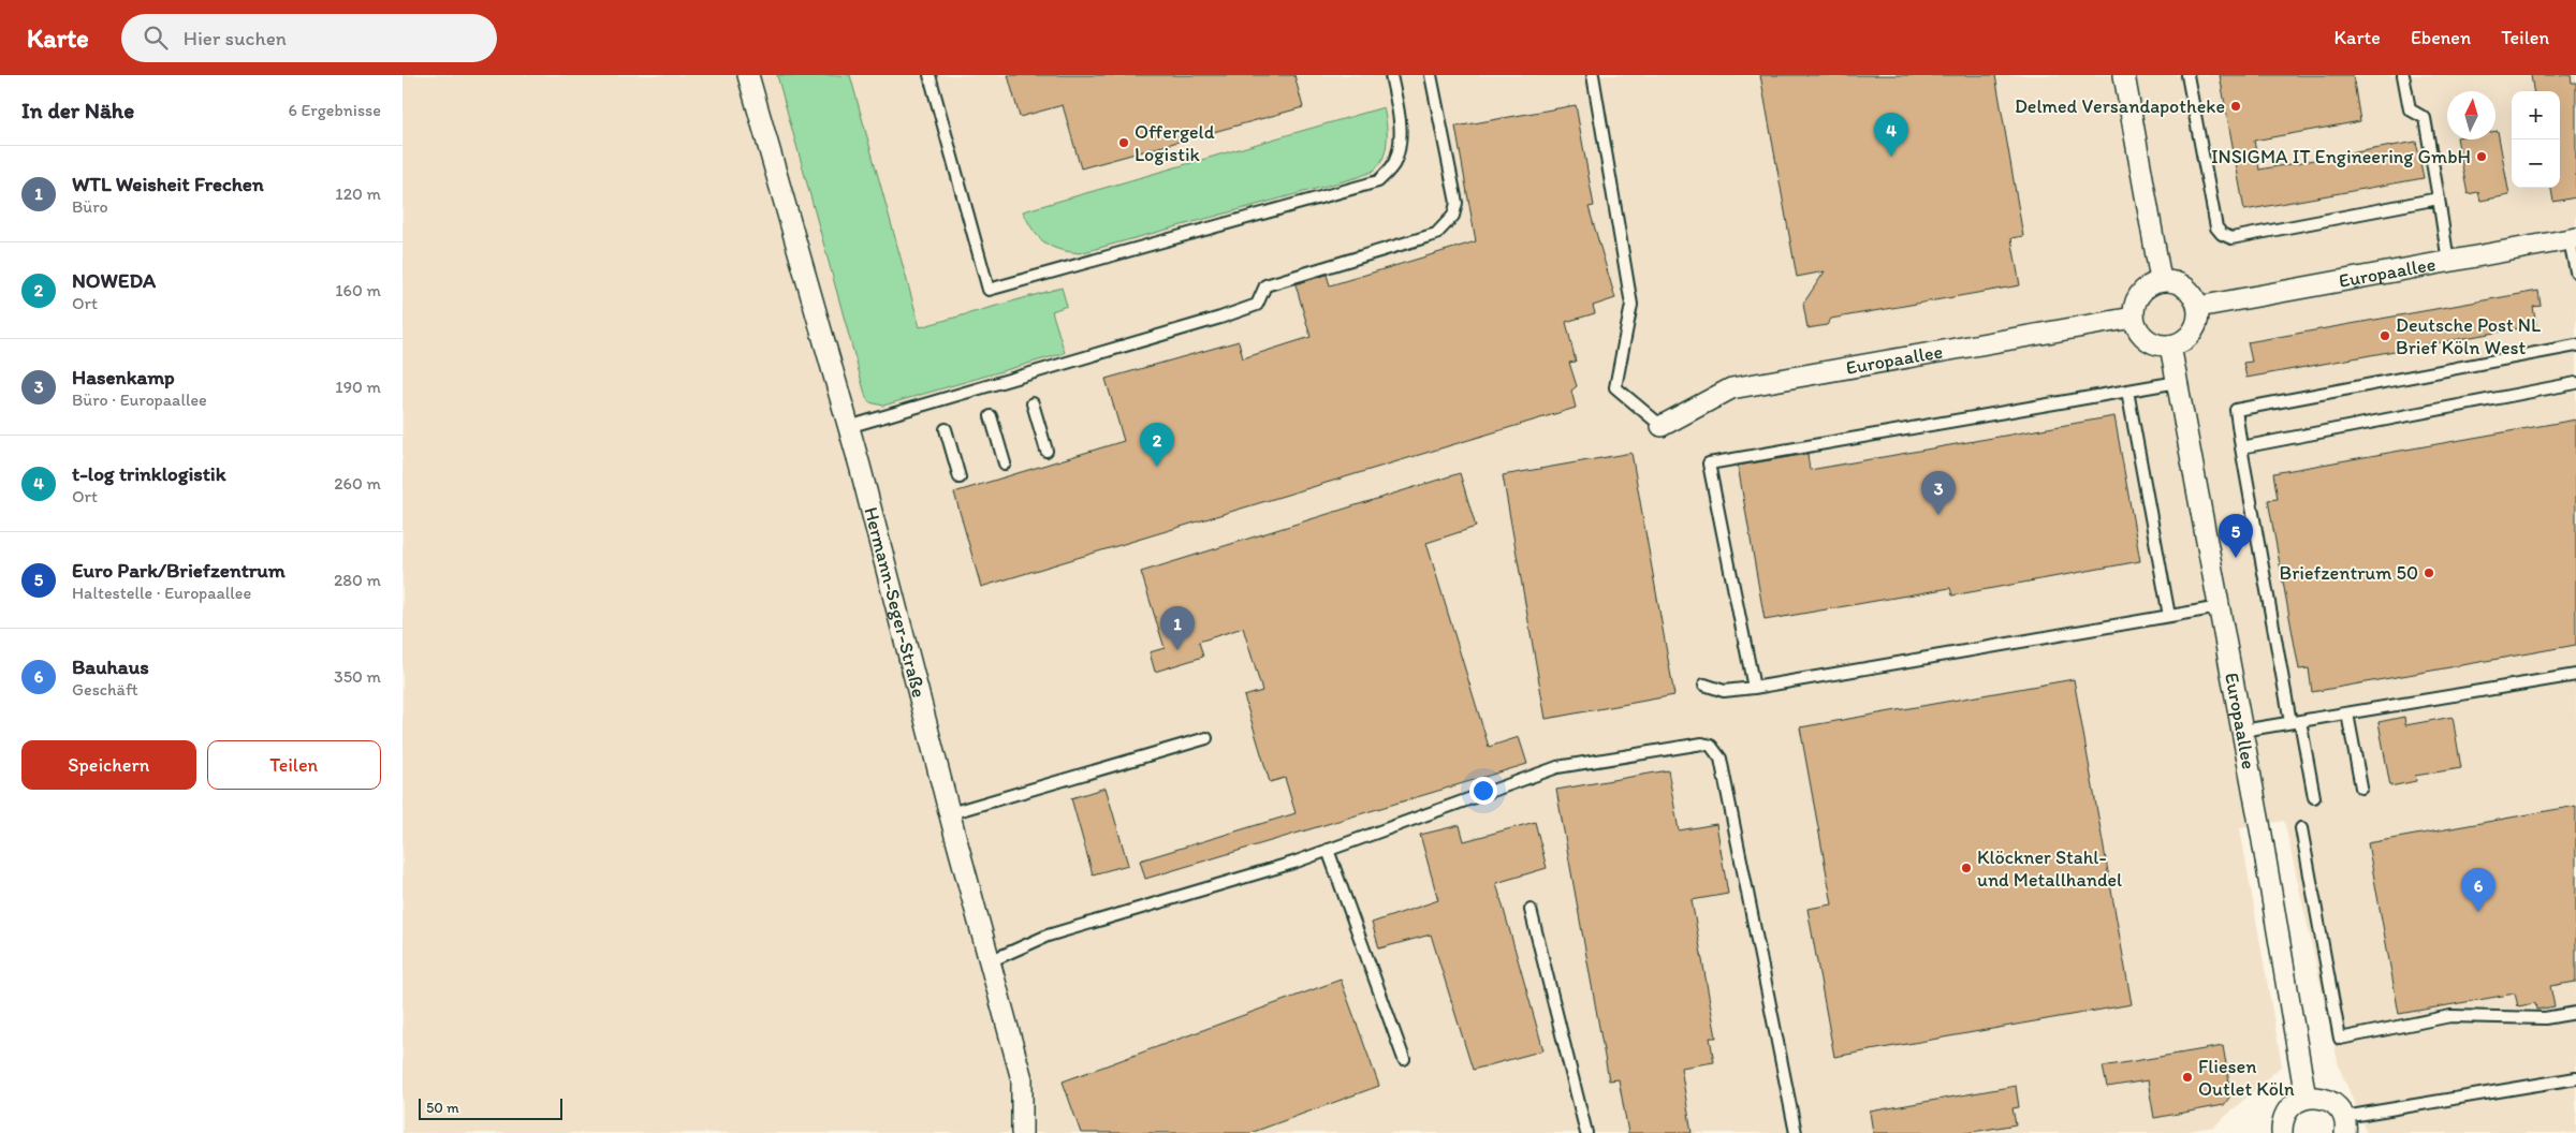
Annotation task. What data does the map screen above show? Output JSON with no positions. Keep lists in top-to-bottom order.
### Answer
{
  "streets": {
    "street": ["Europaallee", "Hermann-Seger-Straße"]
  },
  "places": [
    "Delmed Versandapotheke",
    "Offergeld Logistik",
    "INSIGMA IT Engineering GmbH",
    "Deutsche Post NL Brief Köln West",
    "Briefzentrum 50",
    "Klöckner Stahl- und Metallhandel",
    "Fliesen Outlet Köln"
  ],
  "scale_bar": "50 m",
  "north": "top",
  "page": {
    "header": "Karte",
    "search": "Hier suchen",
    "nav": ["Karte", "Ebenen", "Teilen"],
    "heading": ["In der Nähe", "6 Ergebnisse"],
    "map_buttons": ["+", "−"],
    "pins": [
      "4",
      "2",
      "3",
      "5",
      "1",
      "6"
    ],
    "list": [
      {
        "mark": "1",
        "name": "WTL Weisheit Frechen",
        "note": "Büro",
        "value": "120 m"
      },
      {
        "mark": "2",
        "name": "NOWEDA",
        "note": "Ort",
        "value": "160 m"
      },
      {
        "mark": "3",
        "name": "Hasenkamp",
        "note": "Büro · Europaallee",
        "value": "190 m"
      },
      {
        "mark": "4",
        "name": "t-log trinklogistik",
        "note": "Ort",
        "value": "260 m"
      },
      {
        "mark": "5",
        "name": "Euro Park/Briefzentrum",
        "note": "Haltestelle · Europaallee",
        "value": "280 m"
      },
      {
        "mark": "6",
        "name": "Bauhaus",
        "note": "Geschäft",
        "value": "350 m"
      }
    ],
    "buttons": ["Speichern", "Teilen"],
    "scale": "50 m"
  }
}
